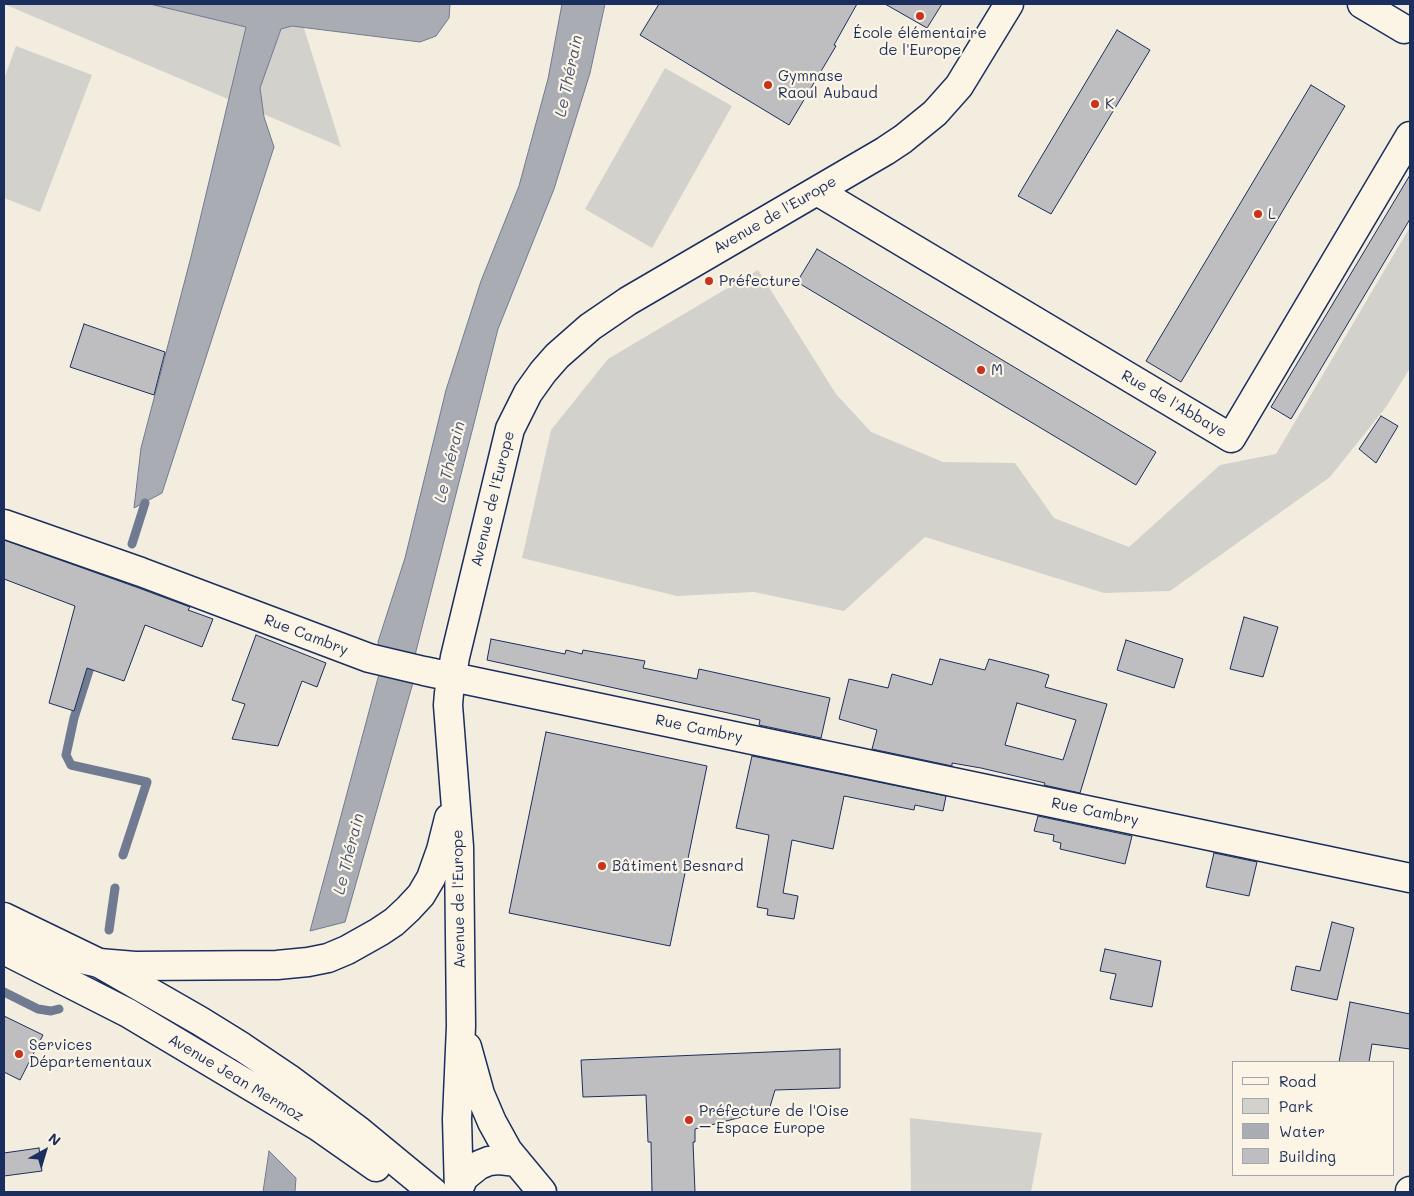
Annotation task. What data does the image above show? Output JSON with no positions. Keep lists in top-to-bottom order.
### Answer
{
  "streets": {
    "street": [
      "Avenue de l'Europe",
      "Rue de l'Abbaye",
      "Rue Cambry",
      "Avenue Jean Mermoz"
    ]
  },
  "crossings": [
    ["Avenue de l'Europe", "Rue de l'Abbaye"],
    ["Avenue de l'Europe", "Rue Cambry"],
    ["Avenue de l'Europe", "Avenue Jean Mermoz"]
  ],
  "water": ["Le Thérain"],
  "places": [
    "École élémentaire de l'Europe",
    "Gymnase Raoul Aubaud",
    "K",
    "L",
    "Préfecture",
    "M",
    "Bâtiment Besnard",
    "Services Départementaux",
    "Préfecture de l'Oise – Espace Europe"
  ],
  "legend": [
    "Road",
    "Park",
    "Water",
    "Building"
  ],
  "north": "top right"
}
